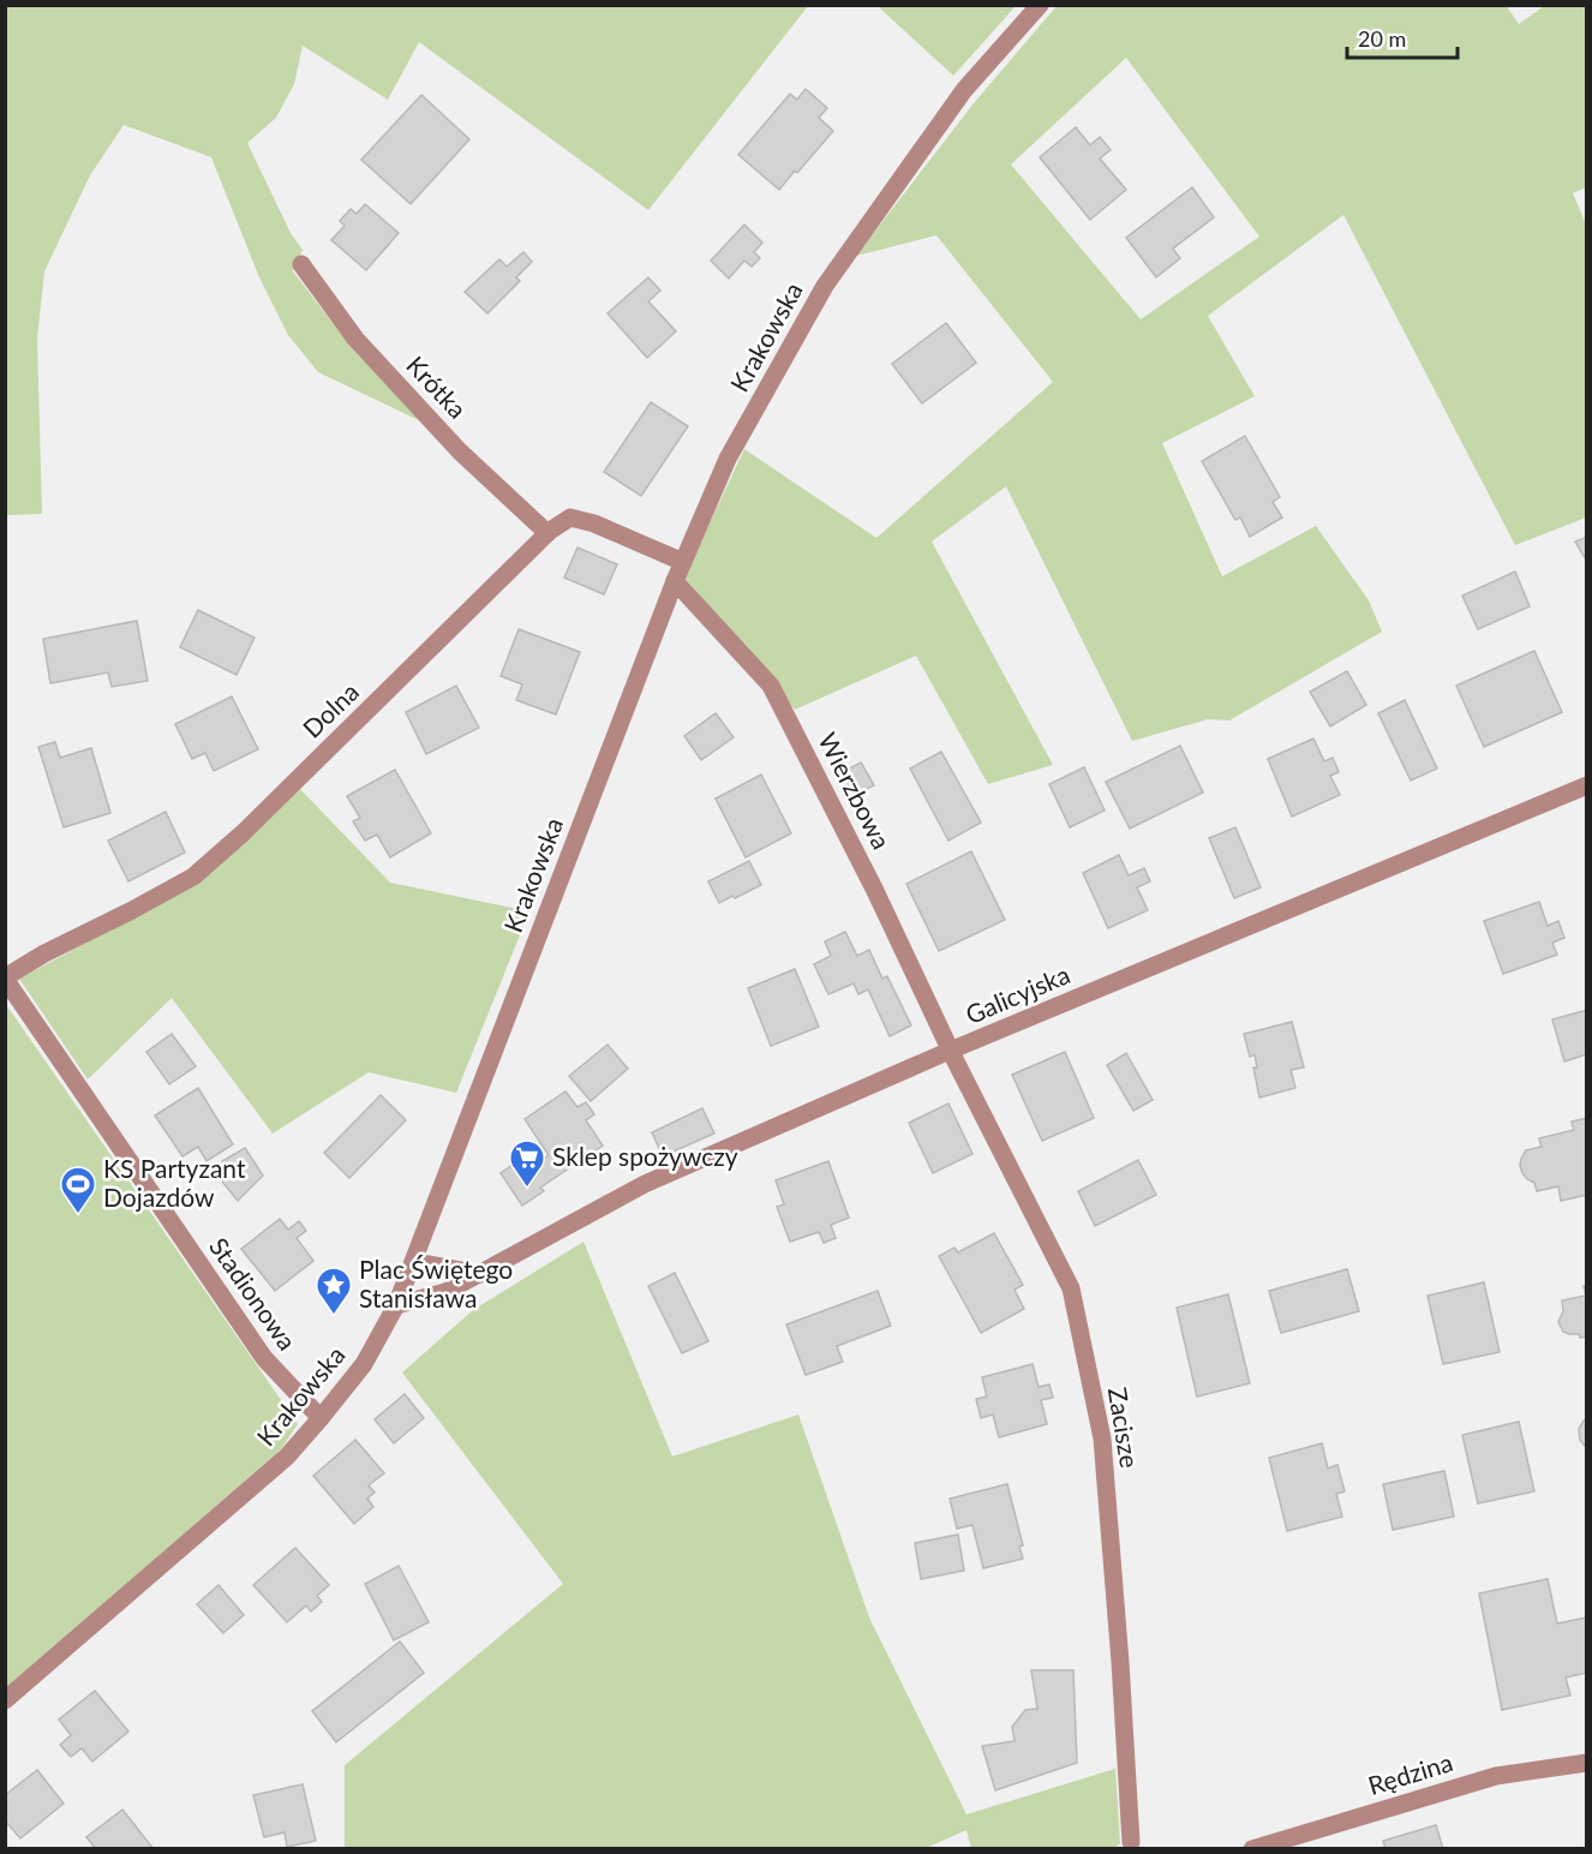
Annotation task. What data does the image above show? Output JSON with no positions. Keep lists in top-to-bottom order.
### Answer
{
  "streets": {
    "street": [
      "Krakowska",
      "Krótka",
      "Dolna",
      "Wierzbowa",
      "Galicyjska",
      "Stadionowa",
      "Zacisze",
      "Rędzina"
    ]
  },
  "crossings": [
    ["Krakowska", "Dolna"],
    ["Krakowska", "Wierzbowa"],
    ["Krakowska", "Galicyjska"],
    ["Krakowska", "Stadionowa"],
    ["Krótka", "Dolna"],
    ["Dolna", "Stadionowa"],
    ["Wierzbowa", "Galicyjska"],
    ["Wierzbowa", "Zacisze"],
    ["Galicyjska", "Zacisze"]
  ],
  "places": {
    "supermarket": ["Sklep spożywczy"],
    "sports": ["KS Partyzant Dojazdów"],
    "place": ["Plac Świętego Stanisława"]
  },
  "scale_bar": "20 m"
}
